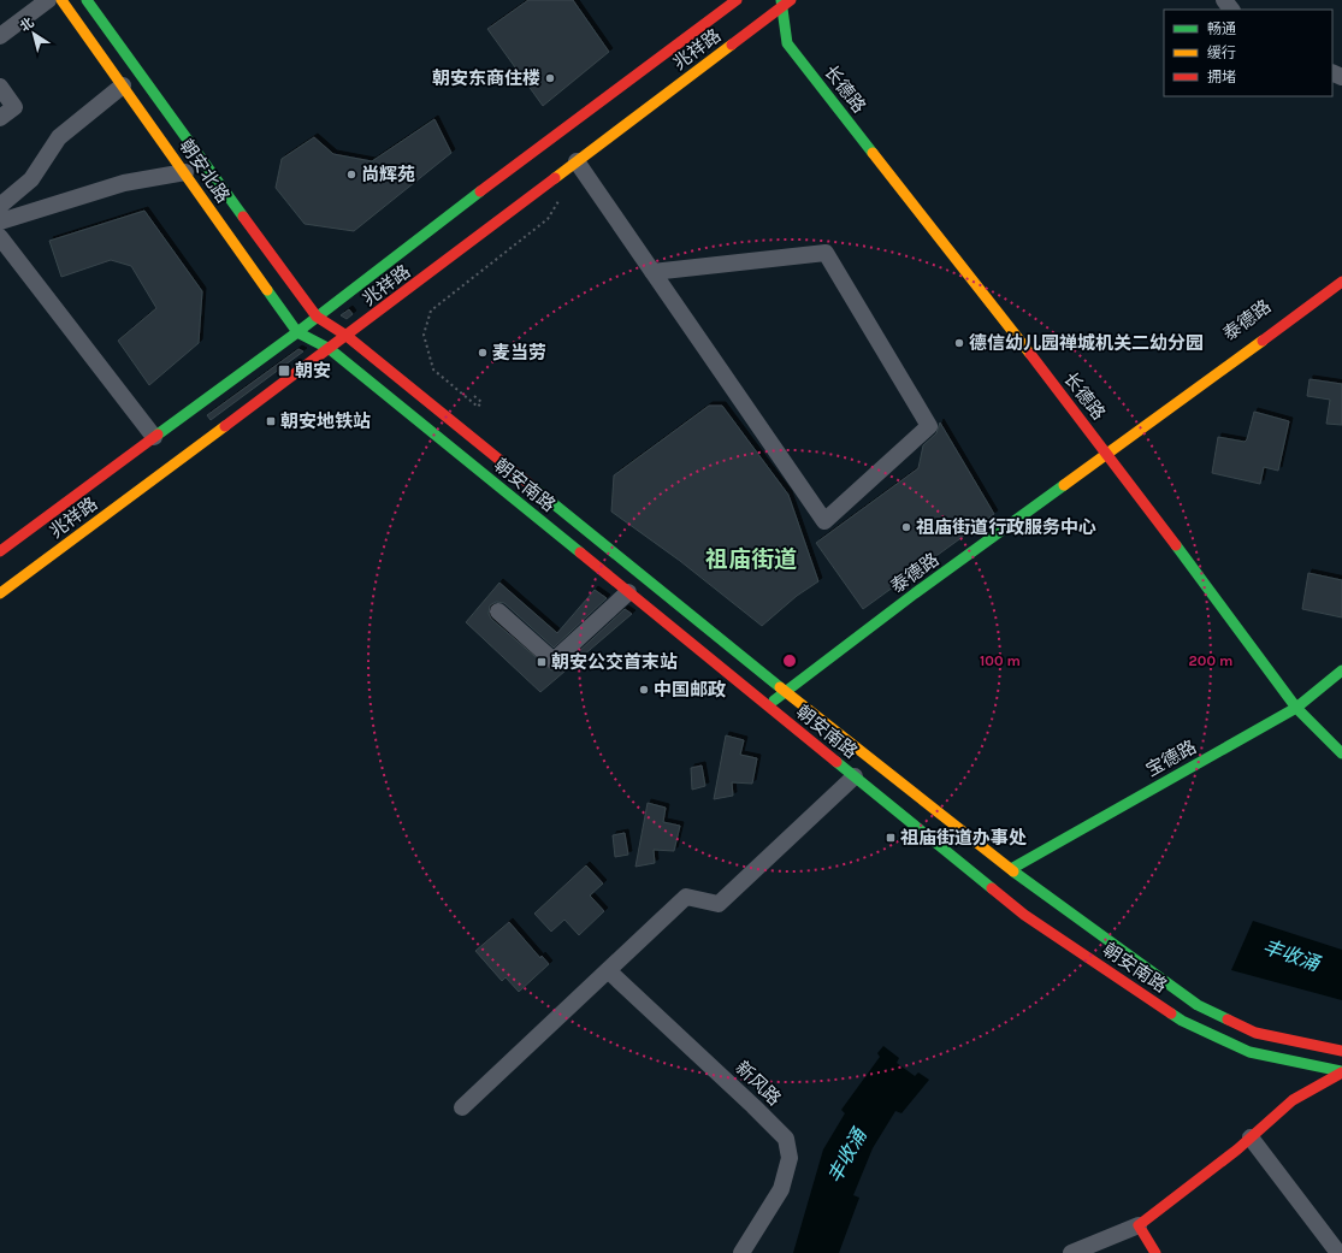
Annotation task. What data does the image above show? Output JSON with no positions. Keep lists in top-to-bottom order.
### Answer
{
  "streets": {
    "main road": [
      "兆祥路",
      "长德路",
      "朝安北路",
      "泰德路",
      "朝安南路",
      "宝德路"
    ],
    "street": ["新风路"]
  },
  "crossings": [
    ["兆祥路", "长德路"],
    ["兆祥路", "朝安北路"],
    ["兆祥路", "朝安南路"],
    ["长德路", "泰德路"],
    ["长德路", "宝德路"],
    ["朝安北路", "朝安南路"],
    ["泰德路", "朝安南路"],
    ["朝安南路", "宝德路"]
  ],
  "districts": ["祖庙街道"],
  "water": ["丰收涌"],
  "places": {
    "other": [
      "朝安东商住楼",
      "尚辉苑",
      "德信幼儿园禅城机关二幼分园",
      "麦当劳",
      "祖庙街道行政服务中心",
      "中国邮政"
    ],
    "transit": [
      "朝安",
      "朝安地铁站",
      "朝安公交首末站",
      "祖庙街道办事处"
    ]
  },
  "legend": ["畅通", "缓行", "拥堵"],
  "north": "top left",
  "rings": ["100 m", "200 m"]
}
